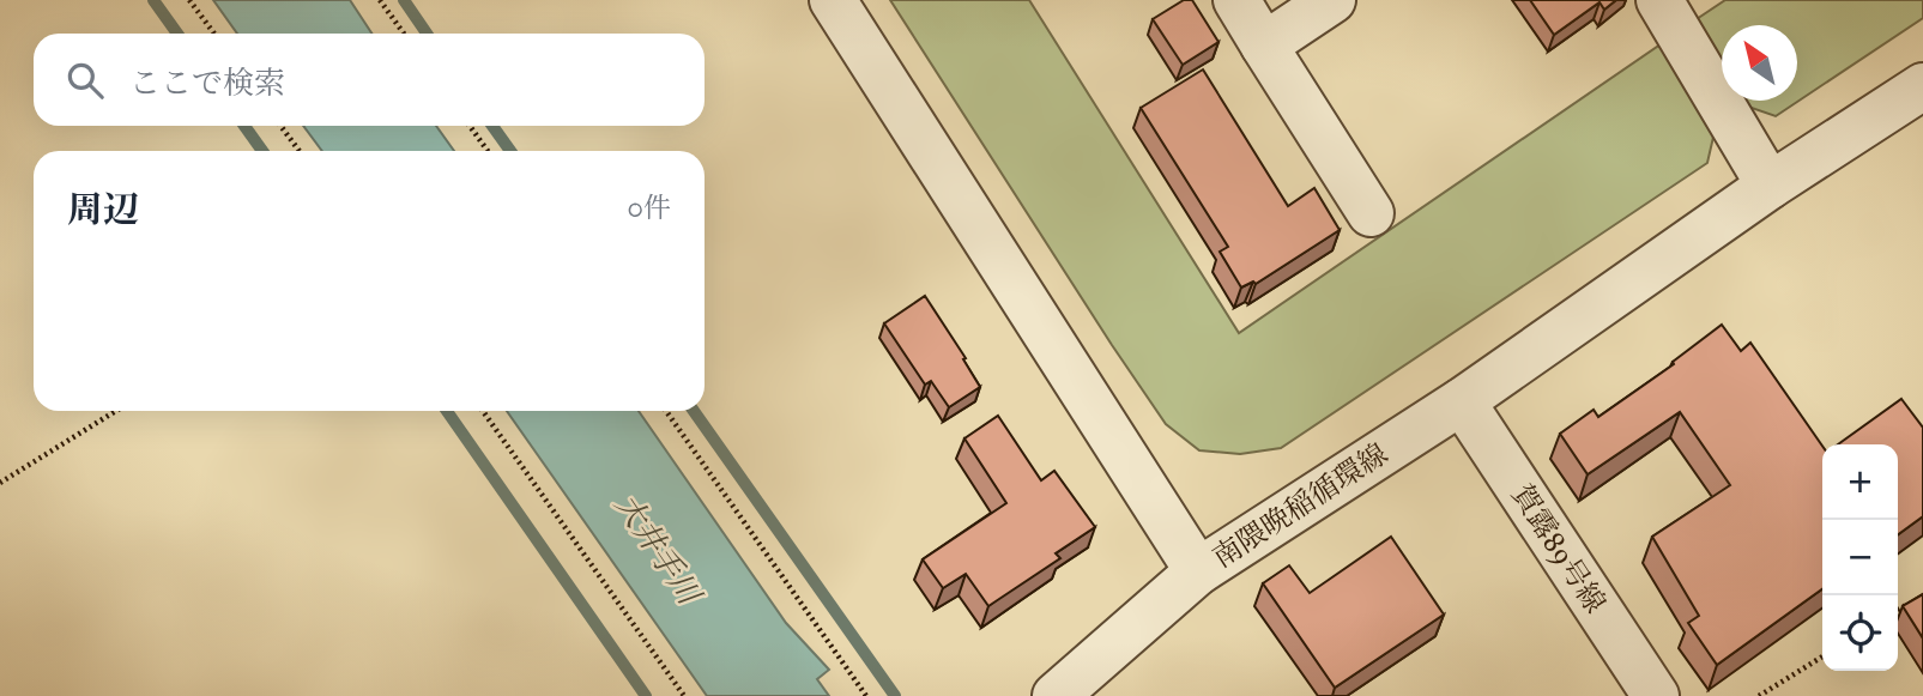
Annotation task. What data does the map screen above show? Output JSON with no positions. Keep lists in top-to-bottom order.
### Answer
{
  "streets": {
    "street": ["南隈晩稲循環線", "賀露89号線"]
  },
  "crossings": [
    ["南隈晩稲循環線", "賀露89号線"]
  ],
  "water": ["大井手川"],
  "north": "top left",
  "page": {
    "search": "ここで検索",
    "heading": ["周辺", "0件"],
    "map_buttons": ["+", "−"]
  }
}
